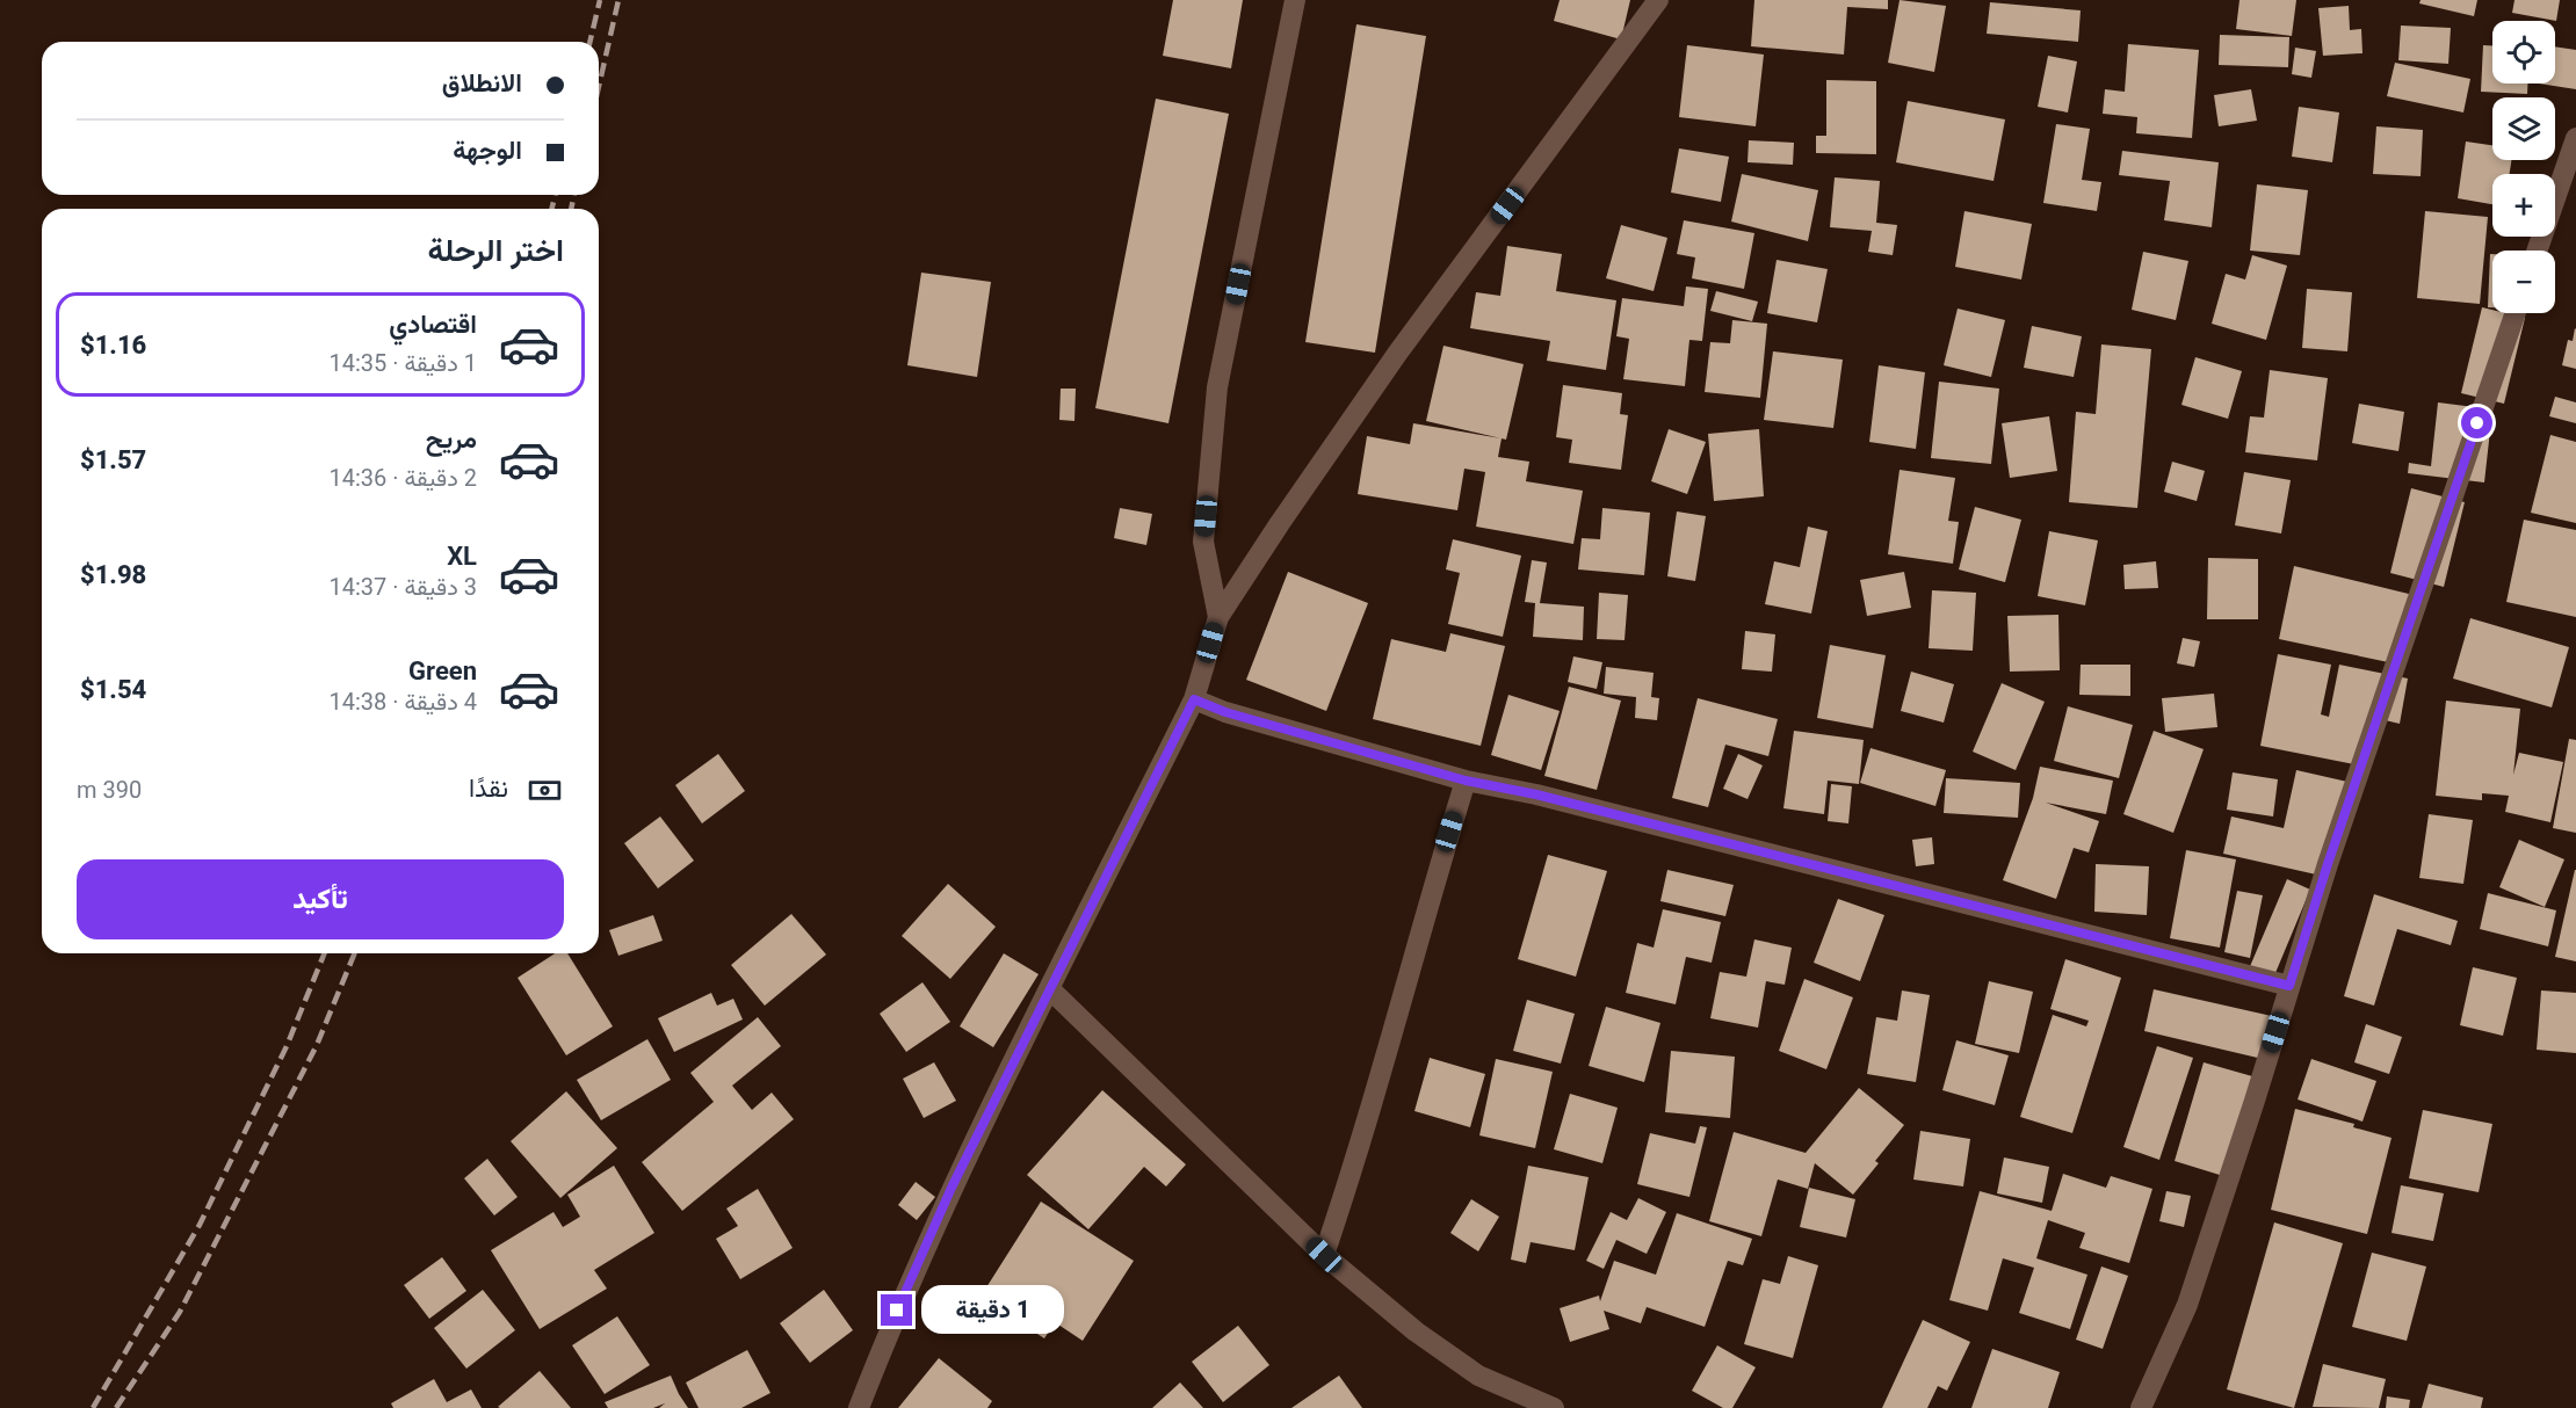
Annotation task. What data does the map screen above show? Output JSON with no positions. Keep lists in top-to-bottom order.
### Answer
{
  "page": {
    "map_buttons": ["+", "−"],
    "banner": ["الانطلاق", "الوجهة"],
    "heading": "اختر الرحلة",
    "list": [
      {
        "name": "اقتصادي",
        "note": "1 دقيقة · 14:35",
        "value": "$1.16"
      },
      {
        "name": "مريح",
        "note": "2 دقيقة · 14:36",
        "value": "$1.57"
      },
      {
        "name": "XL",
        "note": "3 دقيقة · 14:37",
        "value": "$1.98"
      },
      {
        "name": "Green",
        "note": "4 دقيقة · 14:38",
        "value": "$1.54"
      }
    ],
    "pay": ["نقدًا", "390 m"],
    "buttons": "تأكيد",
    "bubble": "1 دقيقة"
  }
}
